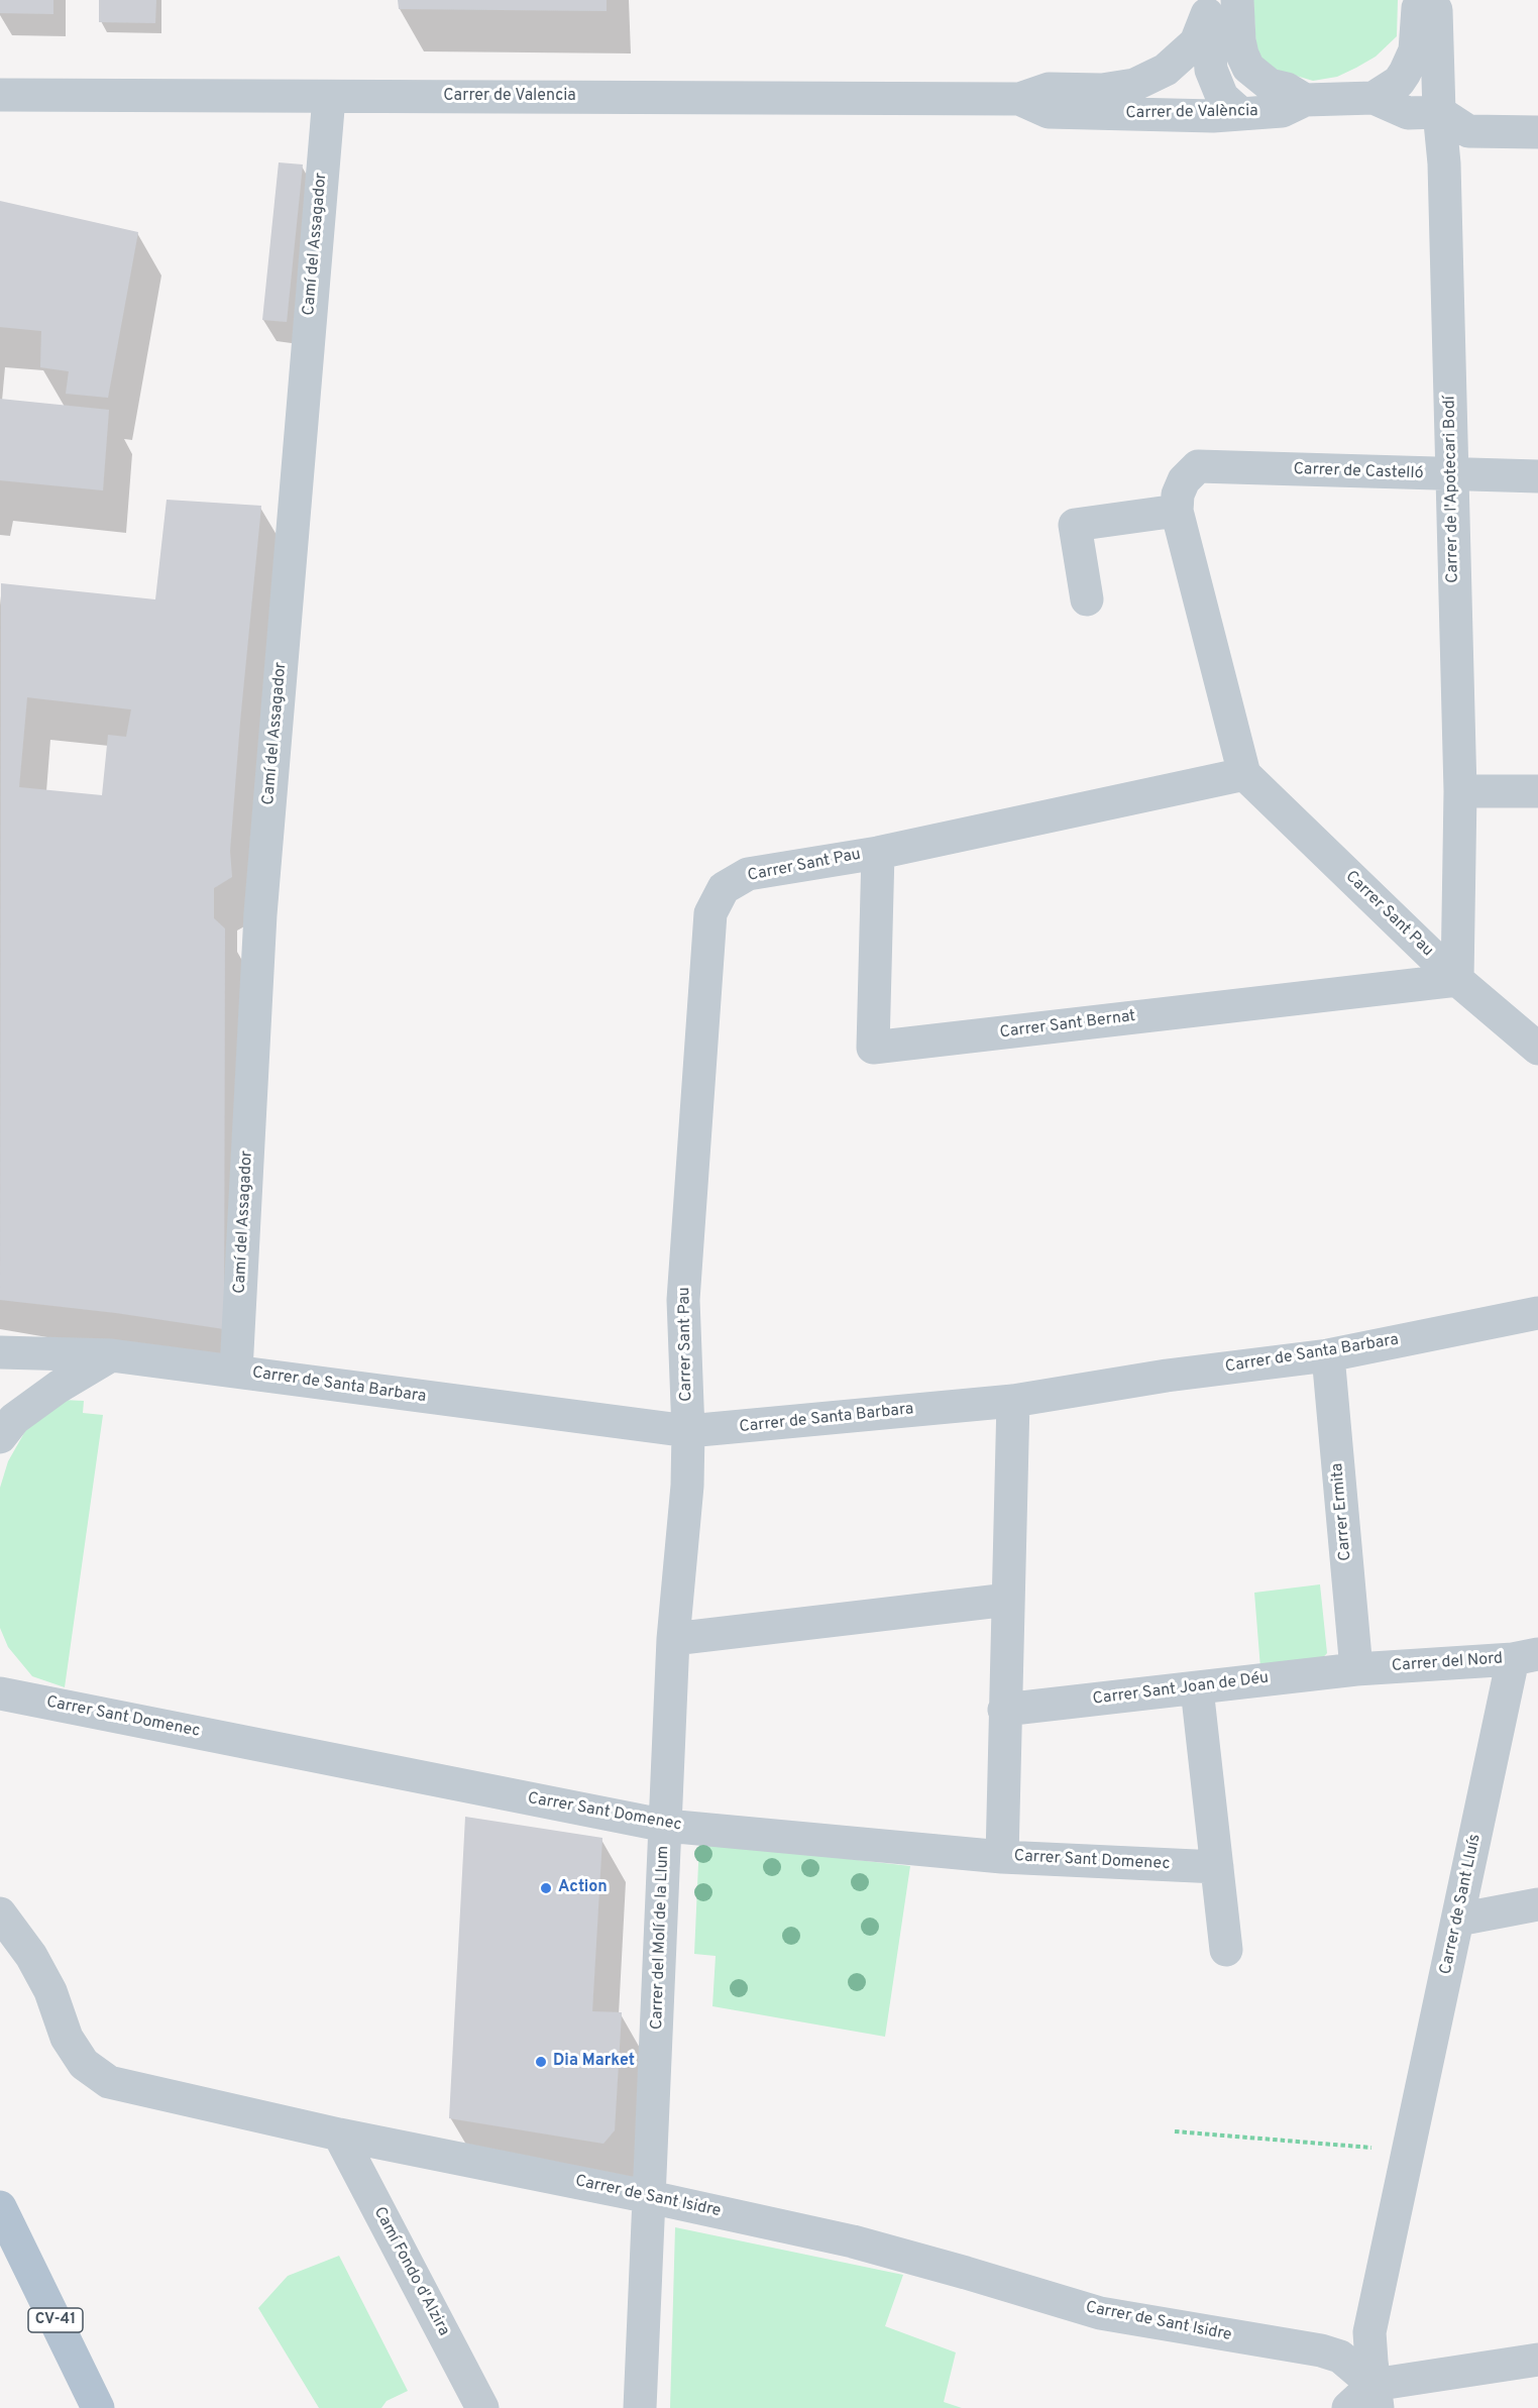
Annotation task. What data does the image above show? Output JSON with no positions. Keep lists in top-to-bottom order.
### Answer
{
  "streets": {
    "main road": ["CV-41"],
    "street": [
      "Carrer de Valencia",
      "Carrer de València",
      "Camí del Assagador",
      "Carrer de Castelló",
      "Carrer de l'Apotecari Bodí",
      "Carrer Sant Pau",
      "Carrer Sant Bernat",
      "Carrer de Santa Barbara",
      "Carrer Ermita",
      "Carrer del Nord",
      "Carrer Sant Joan de Déu",
      "Carrer Sant Domenec",
      "Carrer de Sant Lluís",
      "Carrer del Molí de la Llum",
      "Carrer de Sant Isidre",
      "Camí Fondo d'Alzira"
    ]
  },
  "crossings": [
    ["Carrer de Valencia", "Carrer de València"],
    ["Carrer de Valencia", "Camí del Assagador"],
    ["Carrer de València", "Carrer de l'Apotecari Bodí"],
    ["Camí del Assagador", "Carrer de Santa Barbara"],
    ["Carrer de Castelló", "Carrer de l'Apotecari Bodí"],
    ["Carrer de l'Apotecari Bodí", "Carrer Sant Pau"],
    ["Carrer de l'Apotecari Bodí", "Carrer Sant Bernat"],
    ["Carrer Sant Pau", "Carrer Sant Bernat"],
    ["Carrer Sant Pau", "Carrer de Santa Barbara"],
    ["Carrer Sant Pau", "Carrer del Molí de la Llum"],
    ["Carrer de Santa Barbara", "Carrer Ermita"],
    ["Carrer de Santa Barbara", "Carrer del Molí de la Llum"],
    ["Carrer Ermita", "Carrer del Nord"],
    ["Carrer Ermita", "Carrer Sant Joan de Déu"],
    ["Carrer del Nord", "Carrer Sant Joan de Déu"],
    ["Carrer del Nord", "Carrer de Sant Lluís"],
    ["Carrer Sant Domenec", "Carrer del Molí de la Llum"],
    ["Carrer de Sant Lluís", "Carrer de Sant Isidre"],
    ["Carrer del Molí de la Llum", "Carrer de Sant Isidre"],
    ["Carrer de Sant Isidre", "Camí Fondo d'Alzira"]
  ],
  "places": ["Action", "Dia Market"]
}
